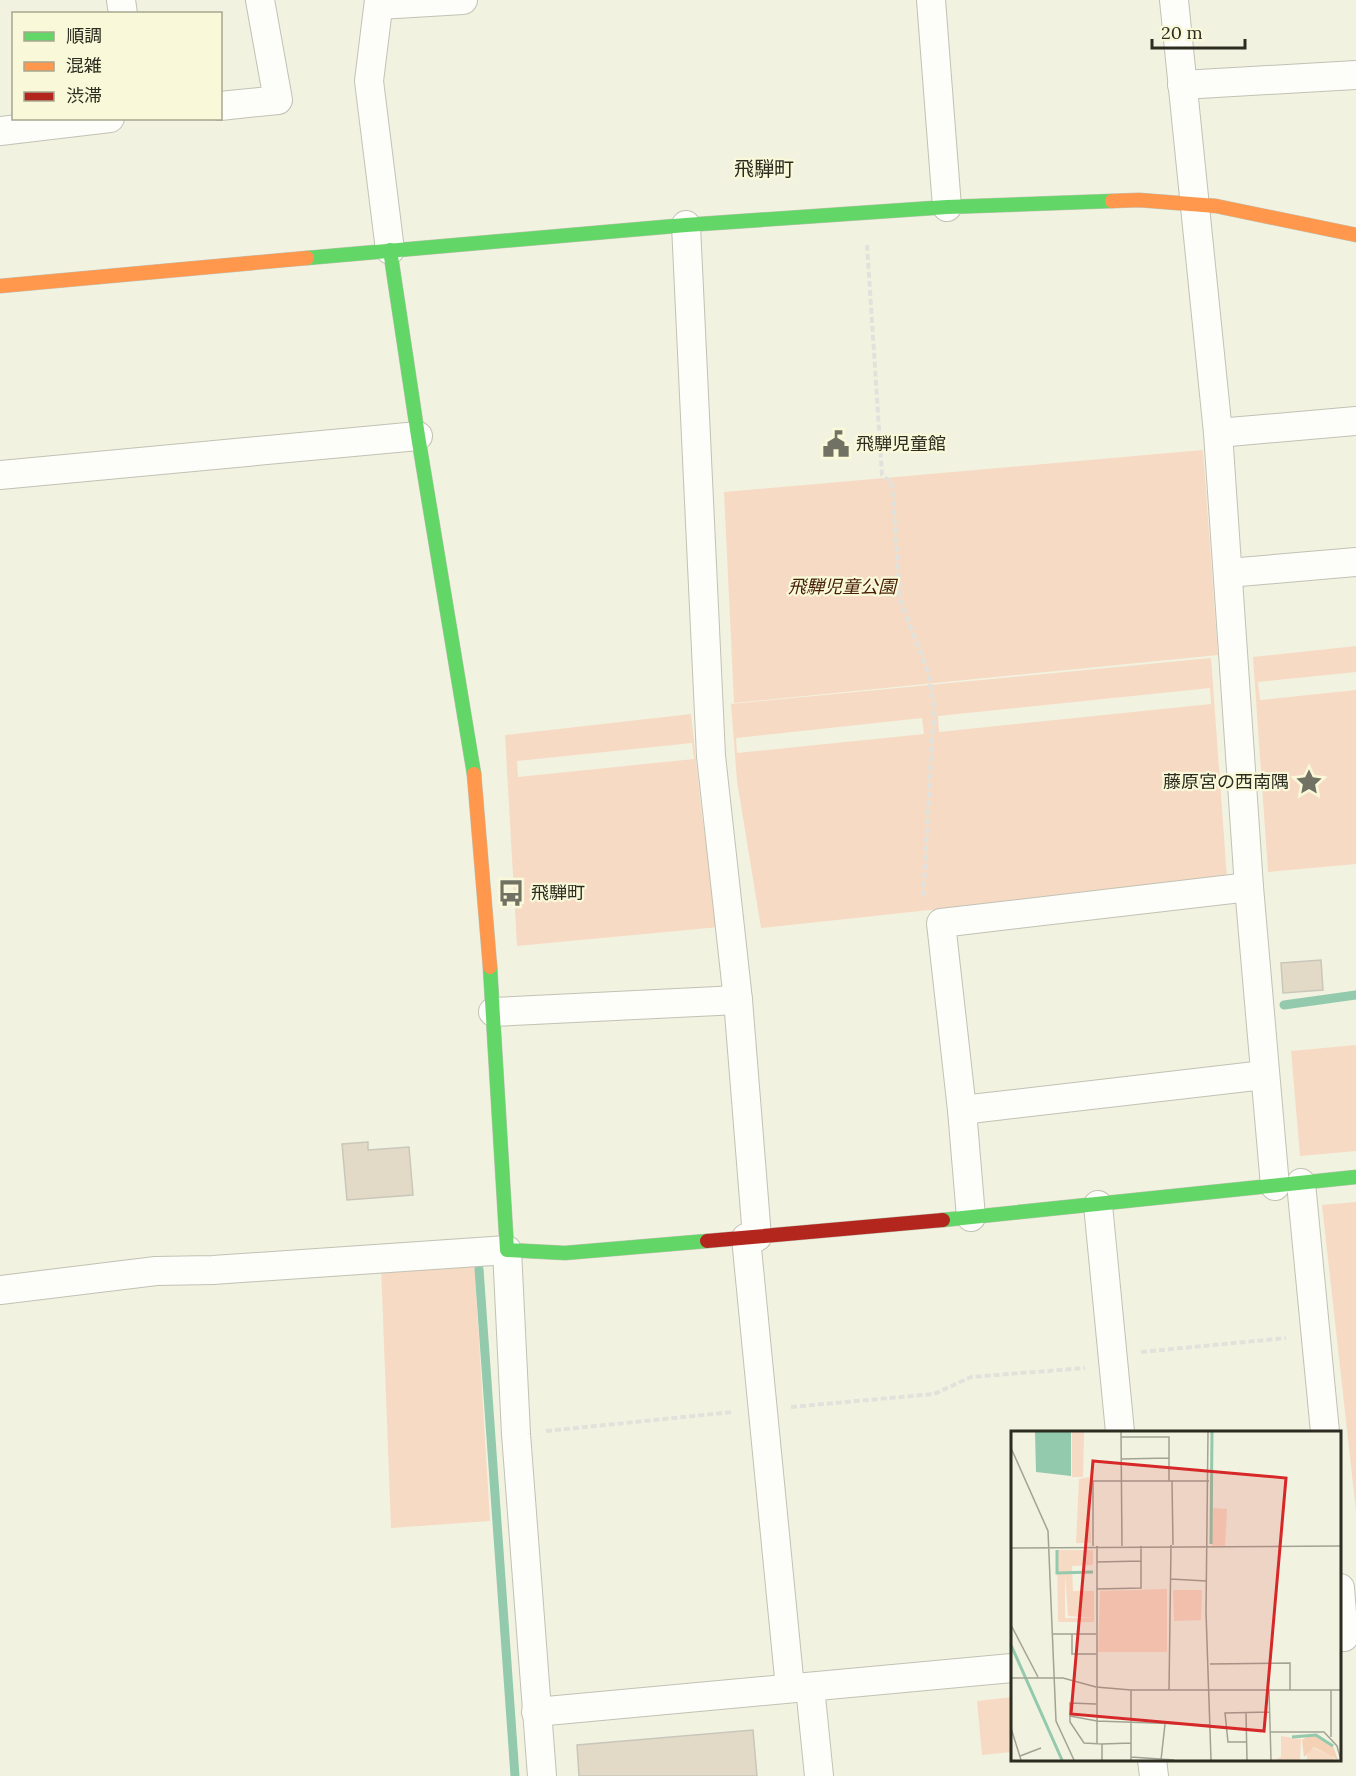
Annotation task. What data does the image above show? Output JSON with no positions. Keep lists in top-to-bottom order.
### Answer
{
  "districts": ["飛騨町"],
  "parks": ["飛騨児童公園"],
  "places": {
    "public building": ["飛騨児童館"],
    "place": ["藤原宮の西南隅"],
    "bus stop": ["飛騨町"]
  },
  "legend": ["順調", "混雑", "渋滞"],
  "scale_bar": "20 m"
}
